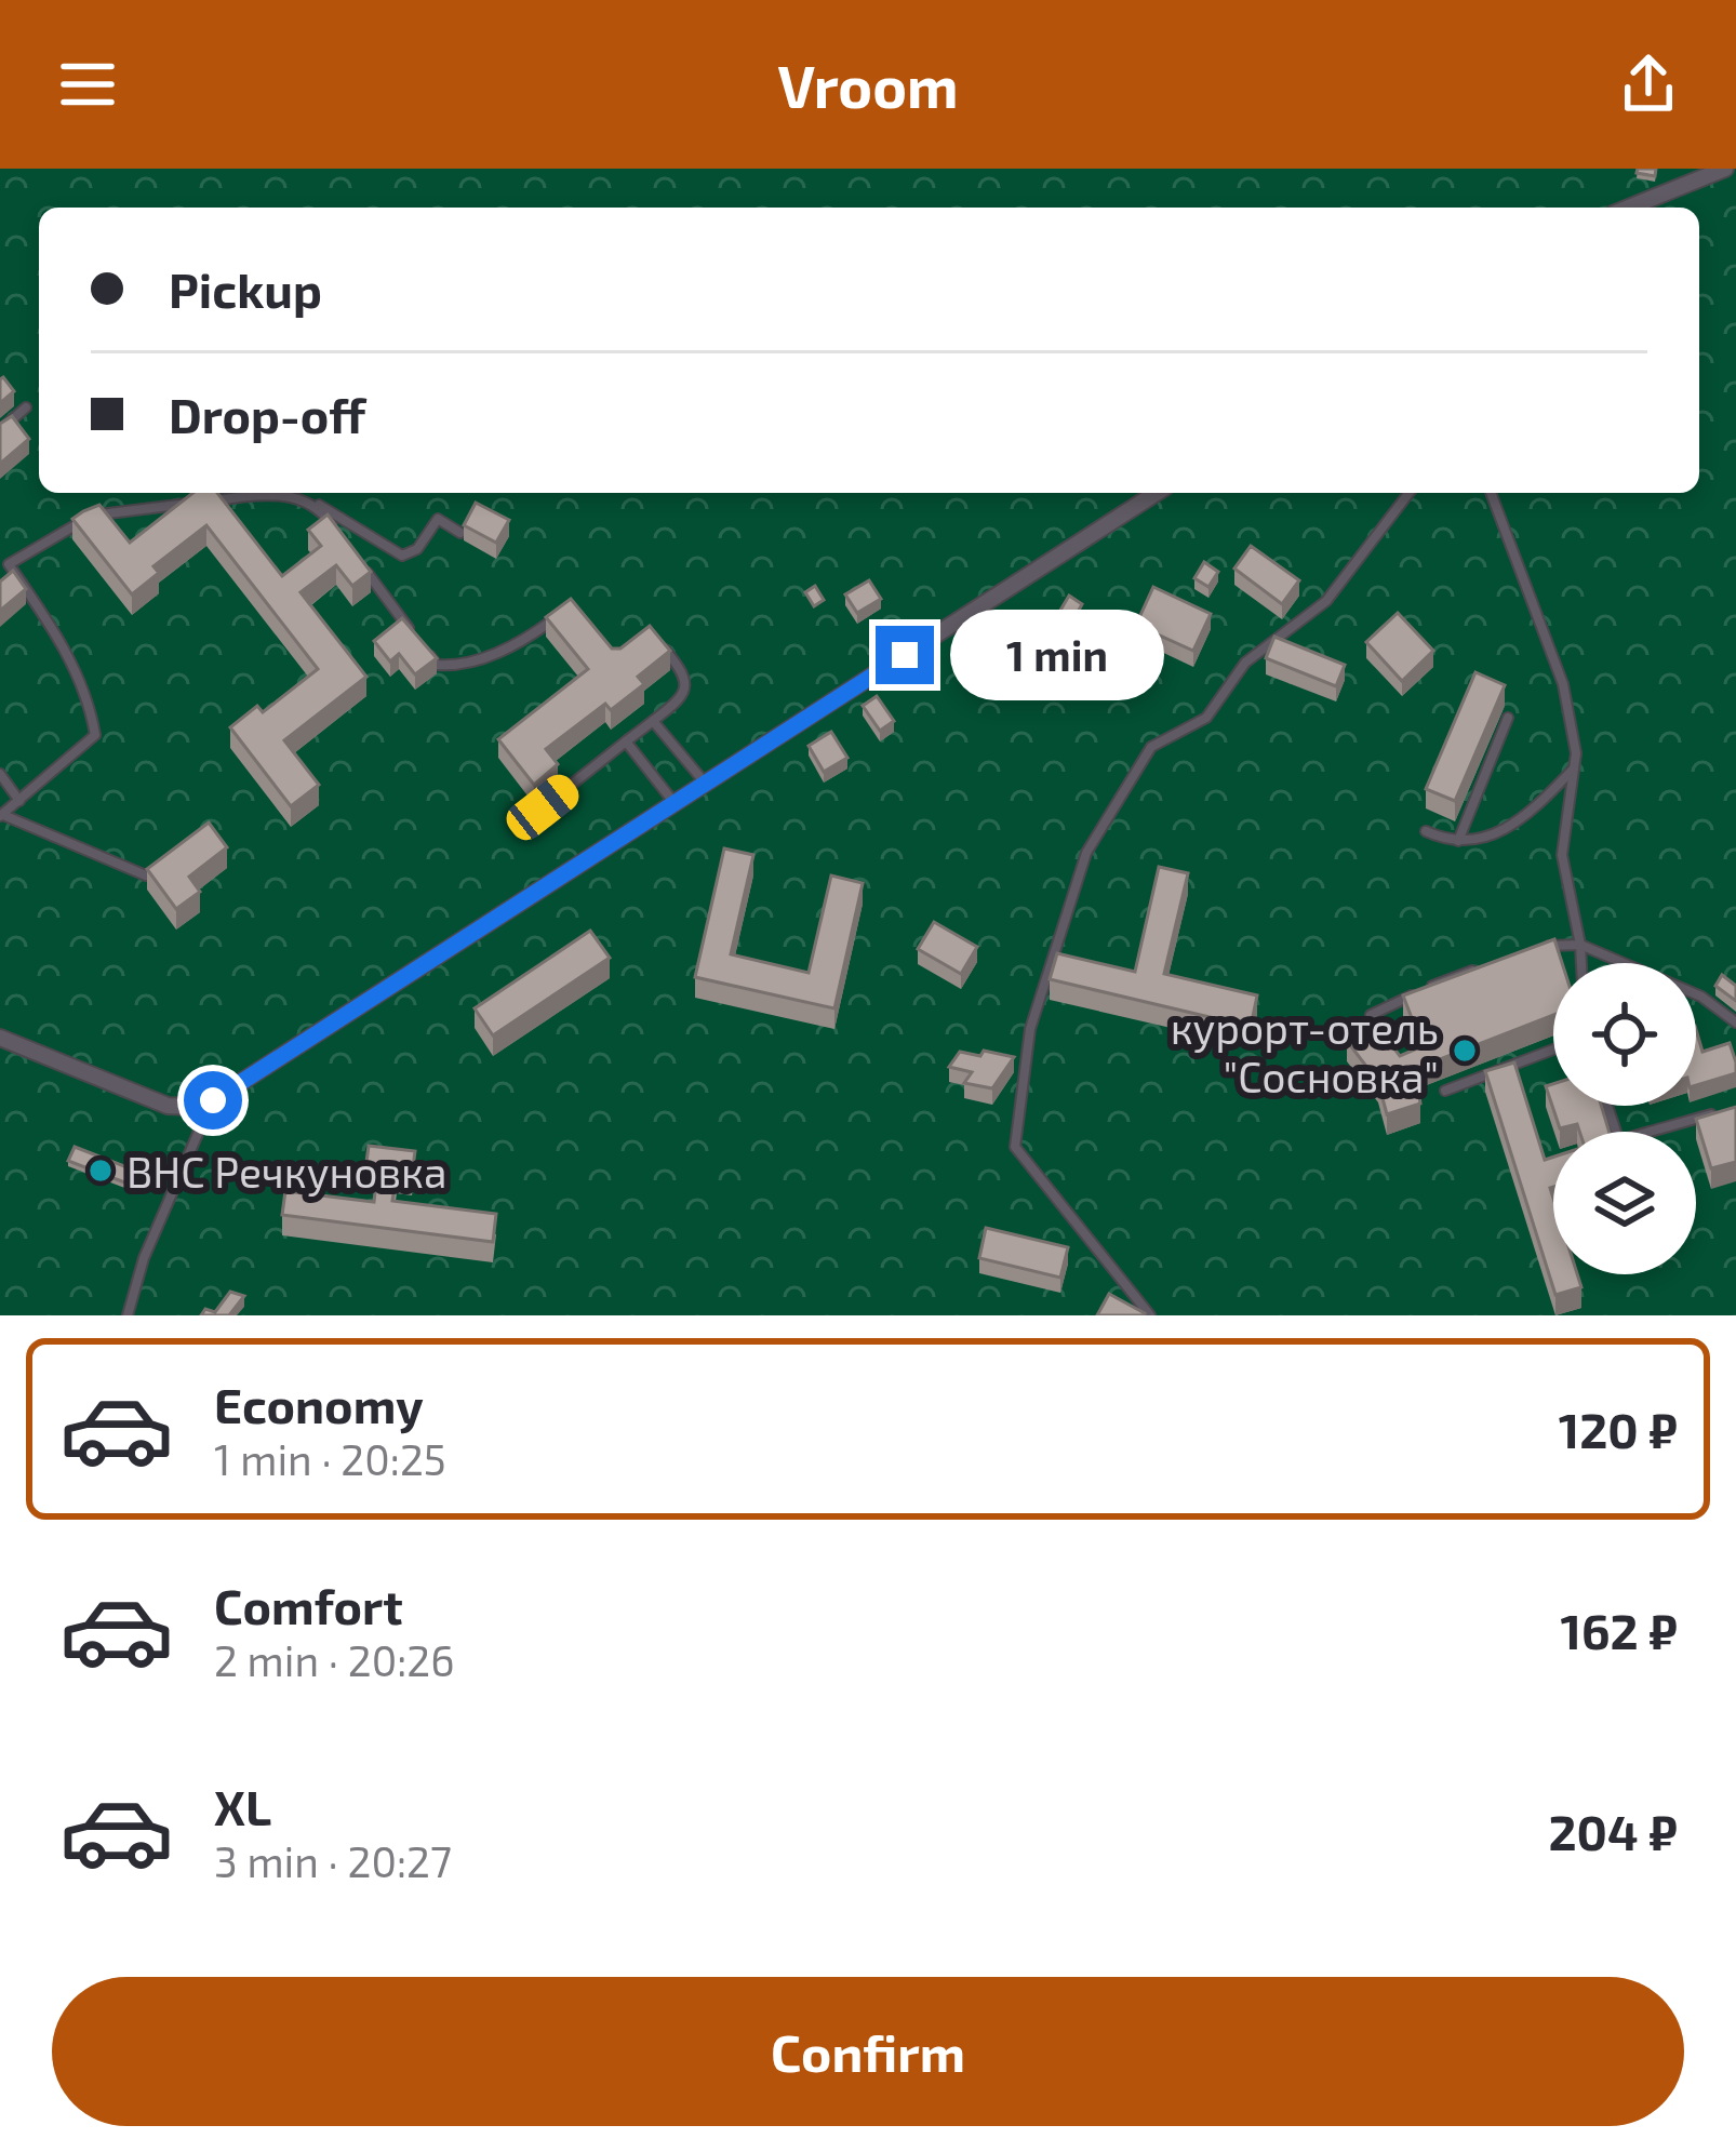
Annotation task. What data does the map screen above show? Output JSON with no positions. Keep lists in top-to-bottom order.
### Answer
{
  "places": ["курорт-отель \"Сосновка\"", "ВНС Речкуновка"],
  "page": {
    "header": "Vroom",
    "banner": ["Pickup", "Drop-off"],
    "bubble": "1 min",
    "list": [
      {
        "name": "Economy",
        "note": "1 min · 20:25",
        "value": "120 ₽"
      },
      {
        "name": "Comfort",
        "note": "2 min · 20:26",
        "value": "162 ₽"
      },
      {
        "name": "XL",
        "note": "3 min · 20:27",
        "value": "204 ₽"
      }
    ],
    "buttons": "Confirm"
  }
}
